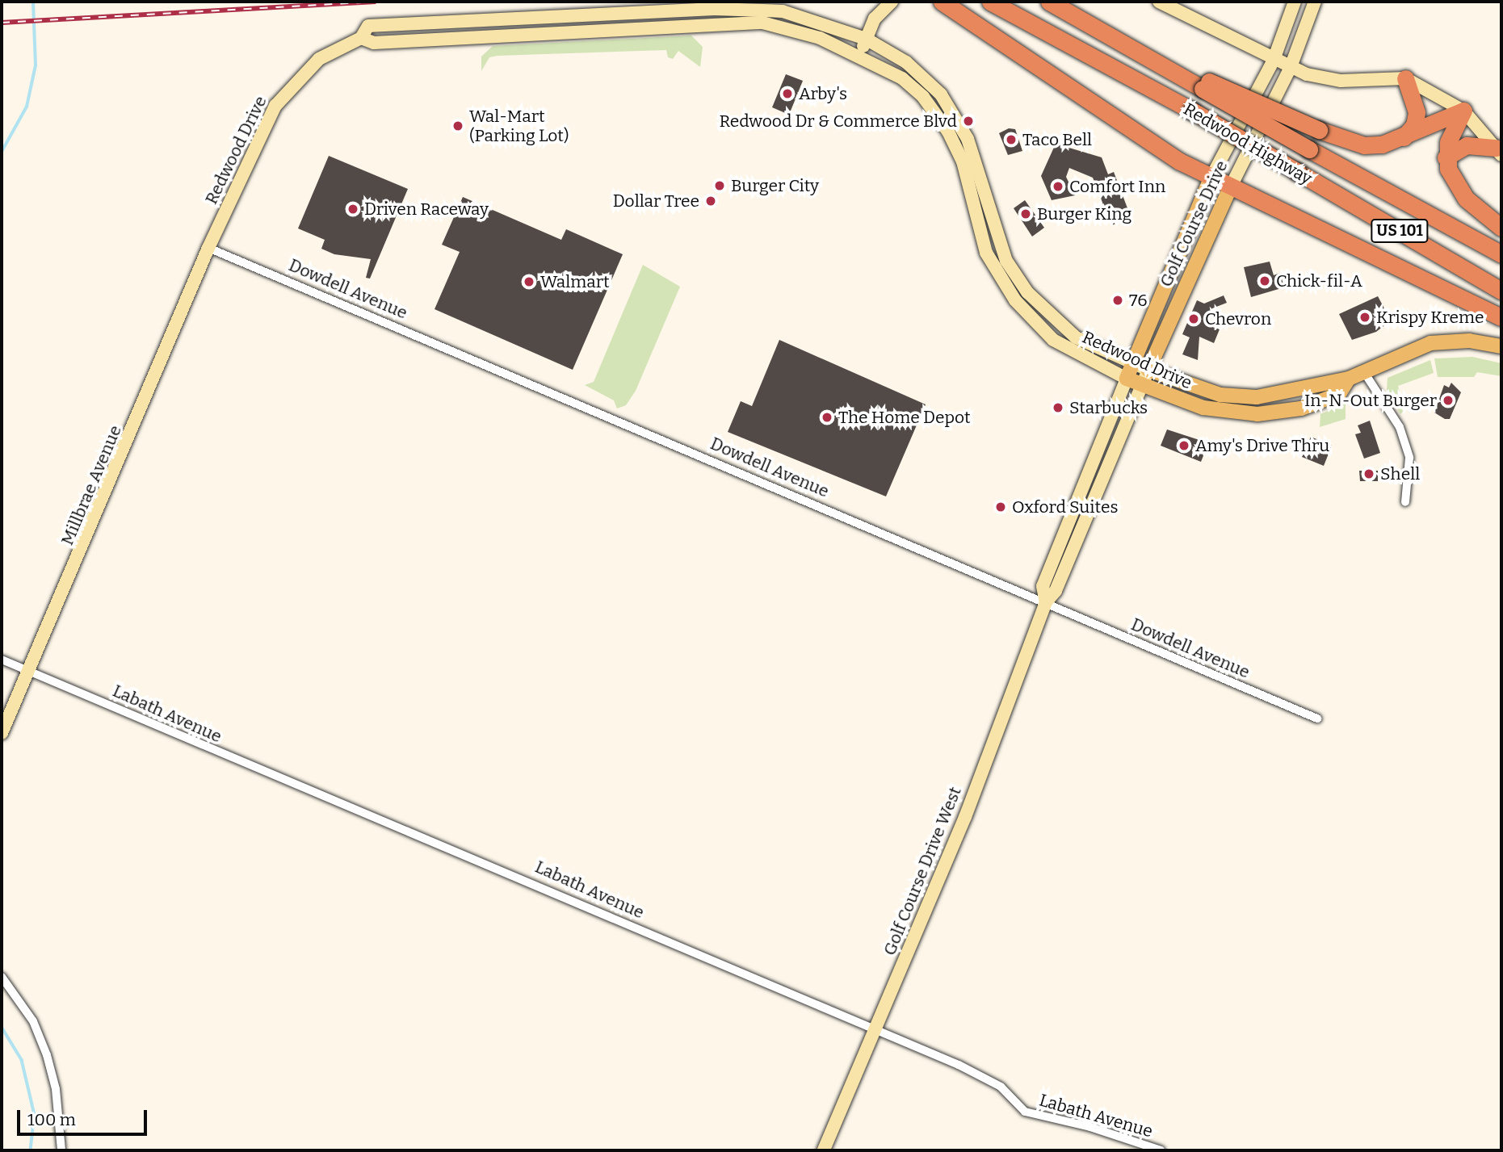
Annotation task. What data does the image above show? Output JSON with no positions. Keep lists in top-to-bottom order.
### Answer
{
  "streets": {
    "highway": ["Redwood Highway", "US 101"],
    "main road": ["Redwood Drive", "Golf Course Drive"],
    "street": [
      "Dowdell Avenue",
      "Millbrae Avenue",
      "Labath Avenue",
      "Golf Course Drive West"
    ]
  },
  "crossings": [
    ["Redwood Drive", "Golf Course Drive"],
    ["Redwood Drive", "Dowdell Avenue"],
    ["Redwood Drive", "Millbrae Avenue"],
    ["Dowdell Avenue", "Millbrae Avenue"],
    ["Dowdell Avenue", "Golf Course Drive West"],
    ["Millbrae Avenue", "Labath Avenue"],
    ["Labath Avenue", "Golf Course Drive West"]
  ],
  "places": [
    "Arby's",
    "Redwood Dr & Commerce Blvd",
    "Wal-Mart (Parking Lot)",
    "Taco Bell",
    "Burger City",
    "Comfort Inn",
    "Dollar Tree",
    "Driven Raceway",
    "Burger King",
    "Chick-fil-A",
    "Walmart",
    "76",
    "Krispy Kreme",
    "Chevron",
    "In-N-Out Burger",
    "Starbucks",
    "The Home Depot",
    "Amy's Drive Thru",
    "Shell",
    "Oxford Suites"
  ],
  "scale_bar": "100 m"
}
